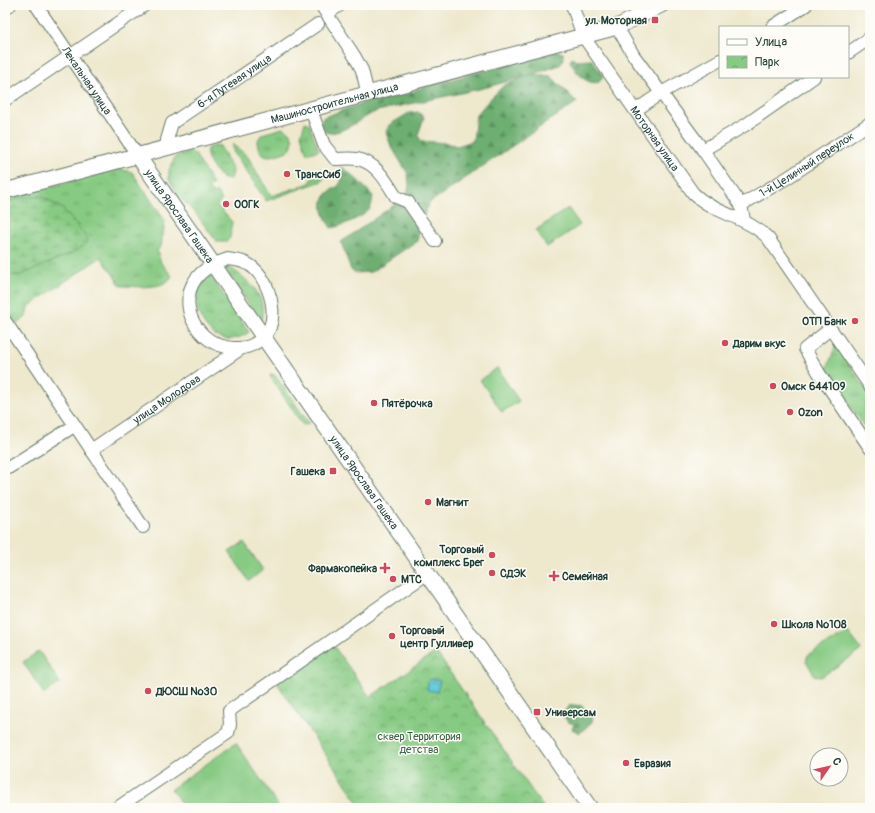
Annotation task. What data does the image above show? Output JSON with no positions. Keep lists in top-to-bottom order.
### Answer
{
  "streets": {
    "main road": ["Машиностроительная улица", "улица Ярослава Гашека"],
    "street": [
      "Лекальная улица",
      "6-я Путевая улица",
      "Моторная улица",
      "1-й Целинный переулок",
      "улица Молодова"
    ]
  },
  "crossings": [
    ["Лекальная улица", "Машиностроительная улица"],
    ["Лекальная улица", "улица Ярослава Гашека"],
    ["6-я Путевая улица", "Машиностроительная улица"],
    ["Машиностроительная улица", "Моторная улица"],
    ["Машиностроительная улица", "улица Ярослава Гашека"],
    ["улица Ярослава Гашека", "улица Молодова"]
  ],
  "parks": ["сквер Территория детства"],
  "places": {
    "transit": ["ул. Моторная", "Гашека", "Универсам"],
    "other": [
      "ТрансСиб",
      "ООГК",
      "ОТП Банк",
      "Дарим вкус",
      "Омск 644109",
      "Пятёрочка",
      "Ozon",
      "Магнит",
      "Торговый комплекс Брег",
      "СДЭК",
      "МТС",
      "Школа №108",
      "Торговый центр Гулливер",
      "ДЮСШ №30",
      "Евразия"
    ],
    "health": ["Фармакопейка", "Семейная"]
  },
  "legend": ["Улица", "Парк"],
  "north": "top right"
}
